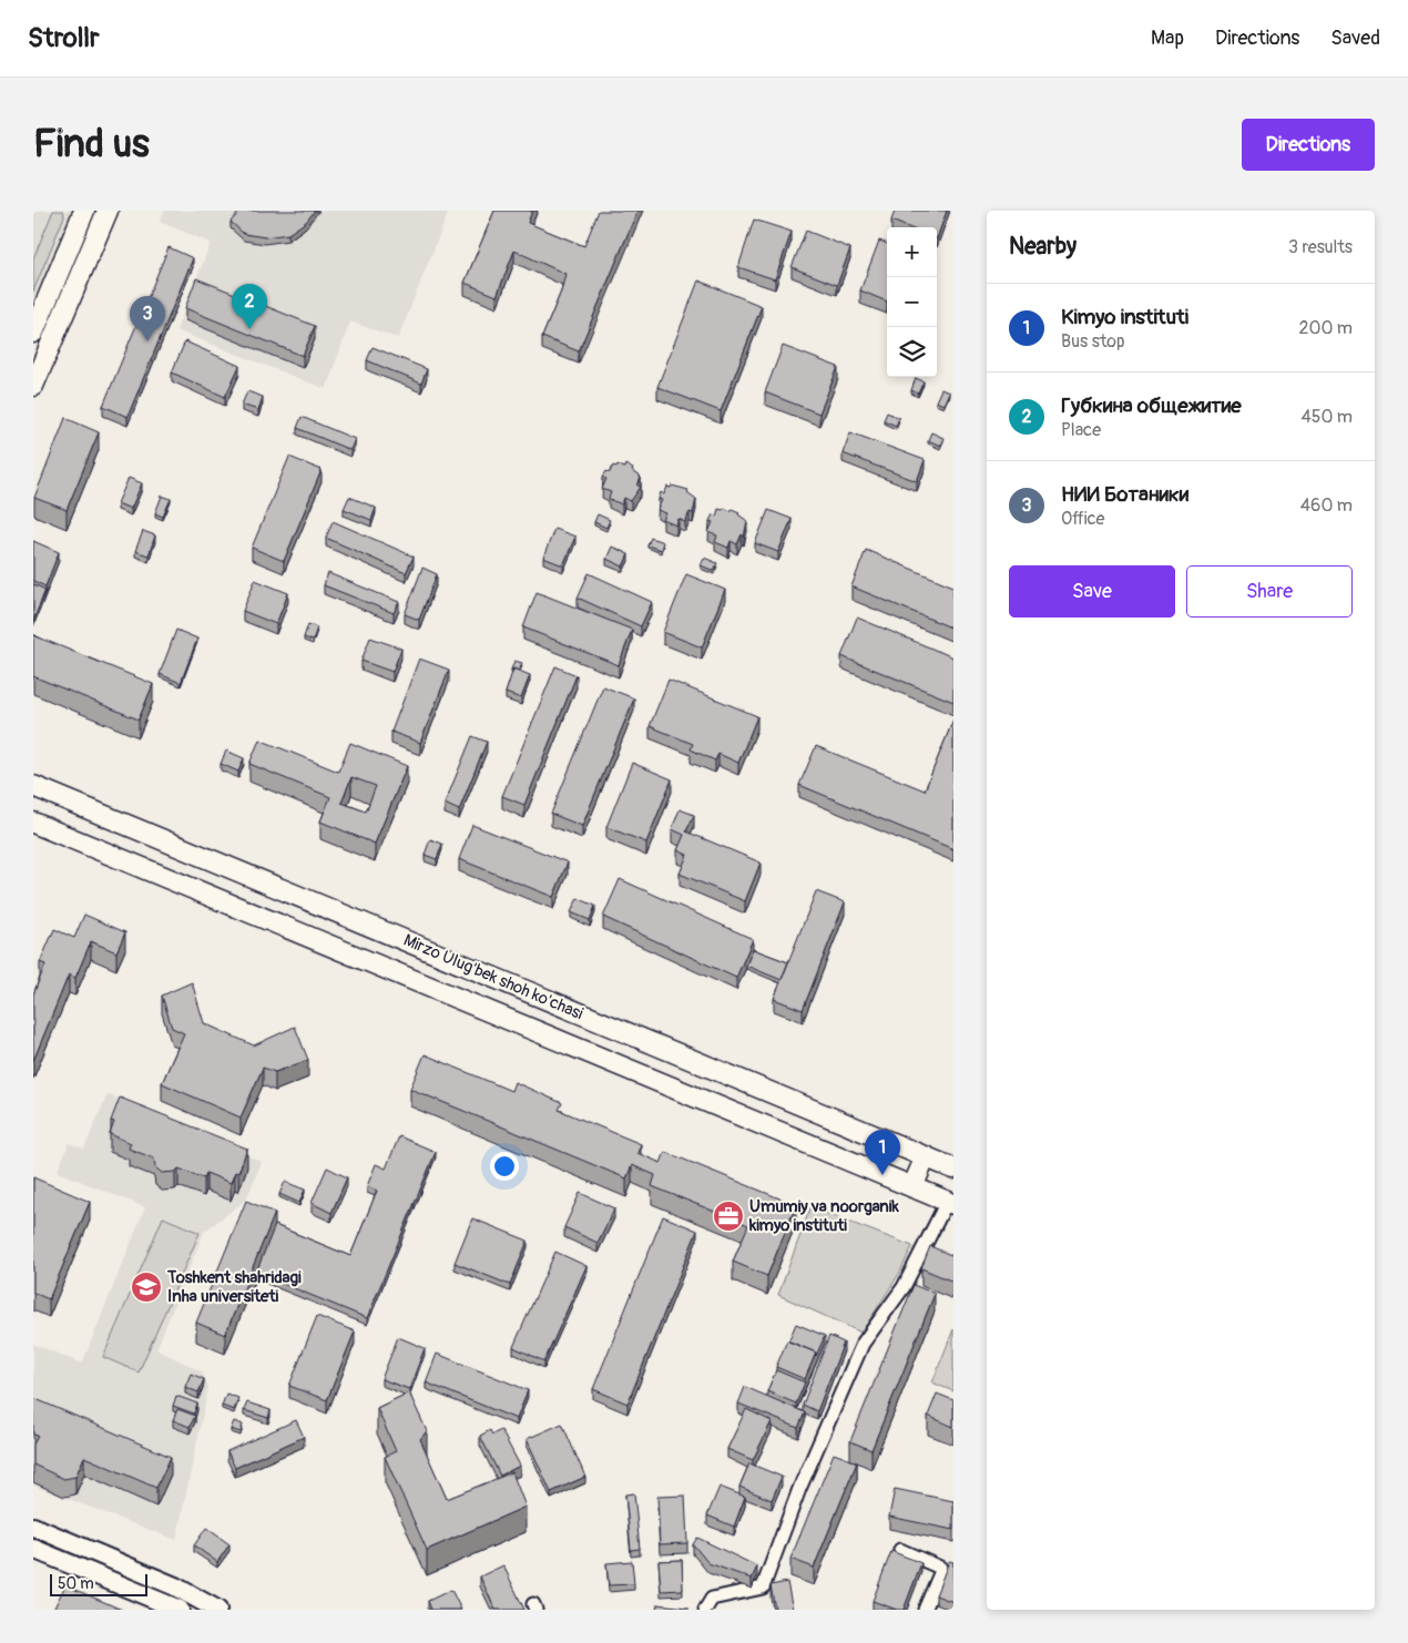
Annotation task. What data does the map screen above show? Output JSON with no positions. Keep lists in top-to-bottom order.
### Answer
{
  "streets": {
    "main road": ["Mirzo Ulug'bek shoh ko'chasi"]
  },
  "places": {
    "office": ["Umumiy va noorganik kimyo instituti"],
    "school or university": ["Toshkent shahridagi Inha universiteti"]
  },
  "scale_bar": "50 m",
  "page": {
    "header": "Strollr",
    "nav": ["Map", "Directions", "Saved"],
    "buttons": [
      "Directions",
      ["Save", "Share"]
    ],
    "title": "Find us",
    "heading": ["Nearby", "3 results"],
    "map_buttons": ["+", "−"],
    "list": [
      {
        "mark": "1",
        "name": "Kimyo instituti",
        "note": "Bus stop",
        "value": "200 m"
      },
      {
        "mark": "2",
        "name": "Губкина общежитие",
        "note": "Place",
        "value": "450 m"
      },
      {
        "mark": "3",
        "name": "НИИ Ботаники",
        "note": "Office",
        "value": "460 m"
      }
    ],
    "pins": ["2", "3", "1"],
    "scale": "50 m"
  }
}
